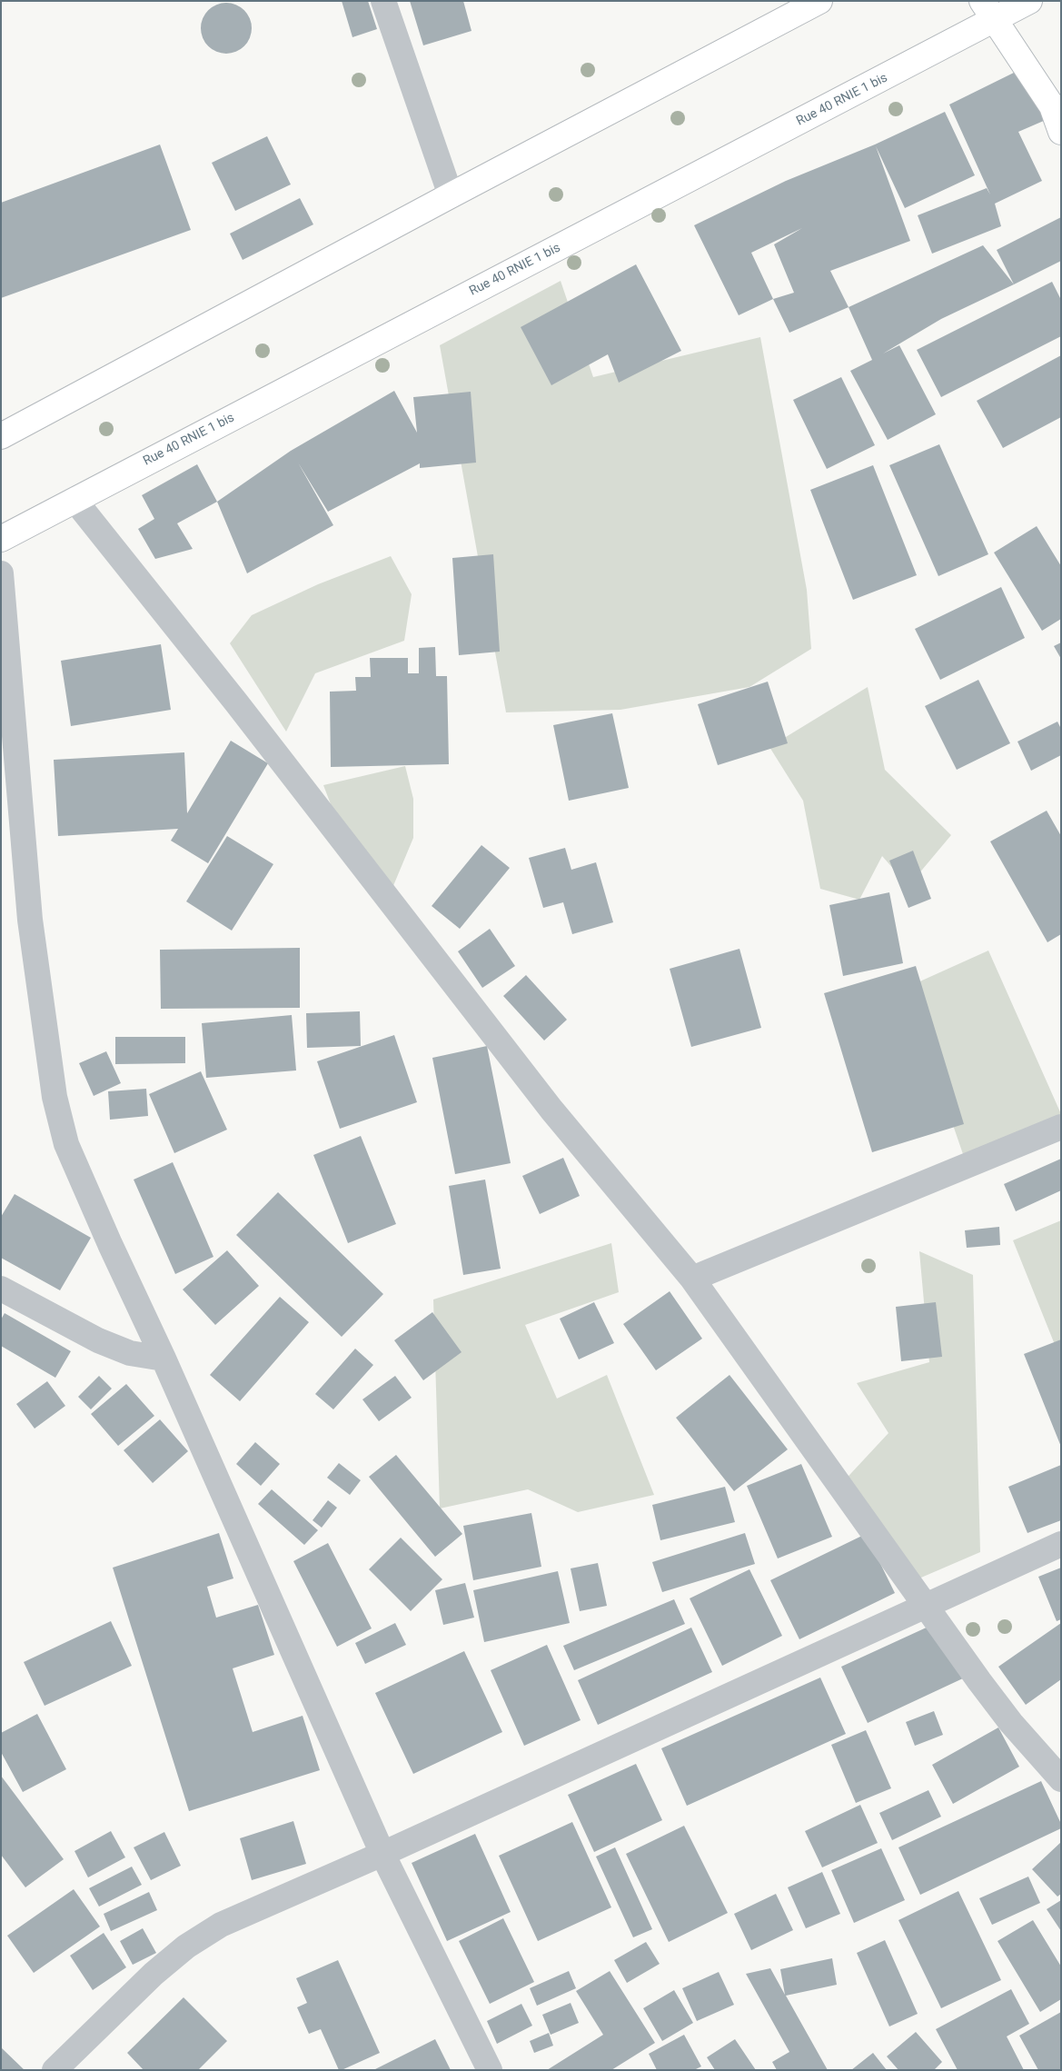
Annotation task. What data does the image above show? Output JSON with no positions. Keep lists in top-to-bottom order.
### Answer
{
  "streets": {
    "main road": ["Rue 40 RNIE 1 bis"]
  }
}
